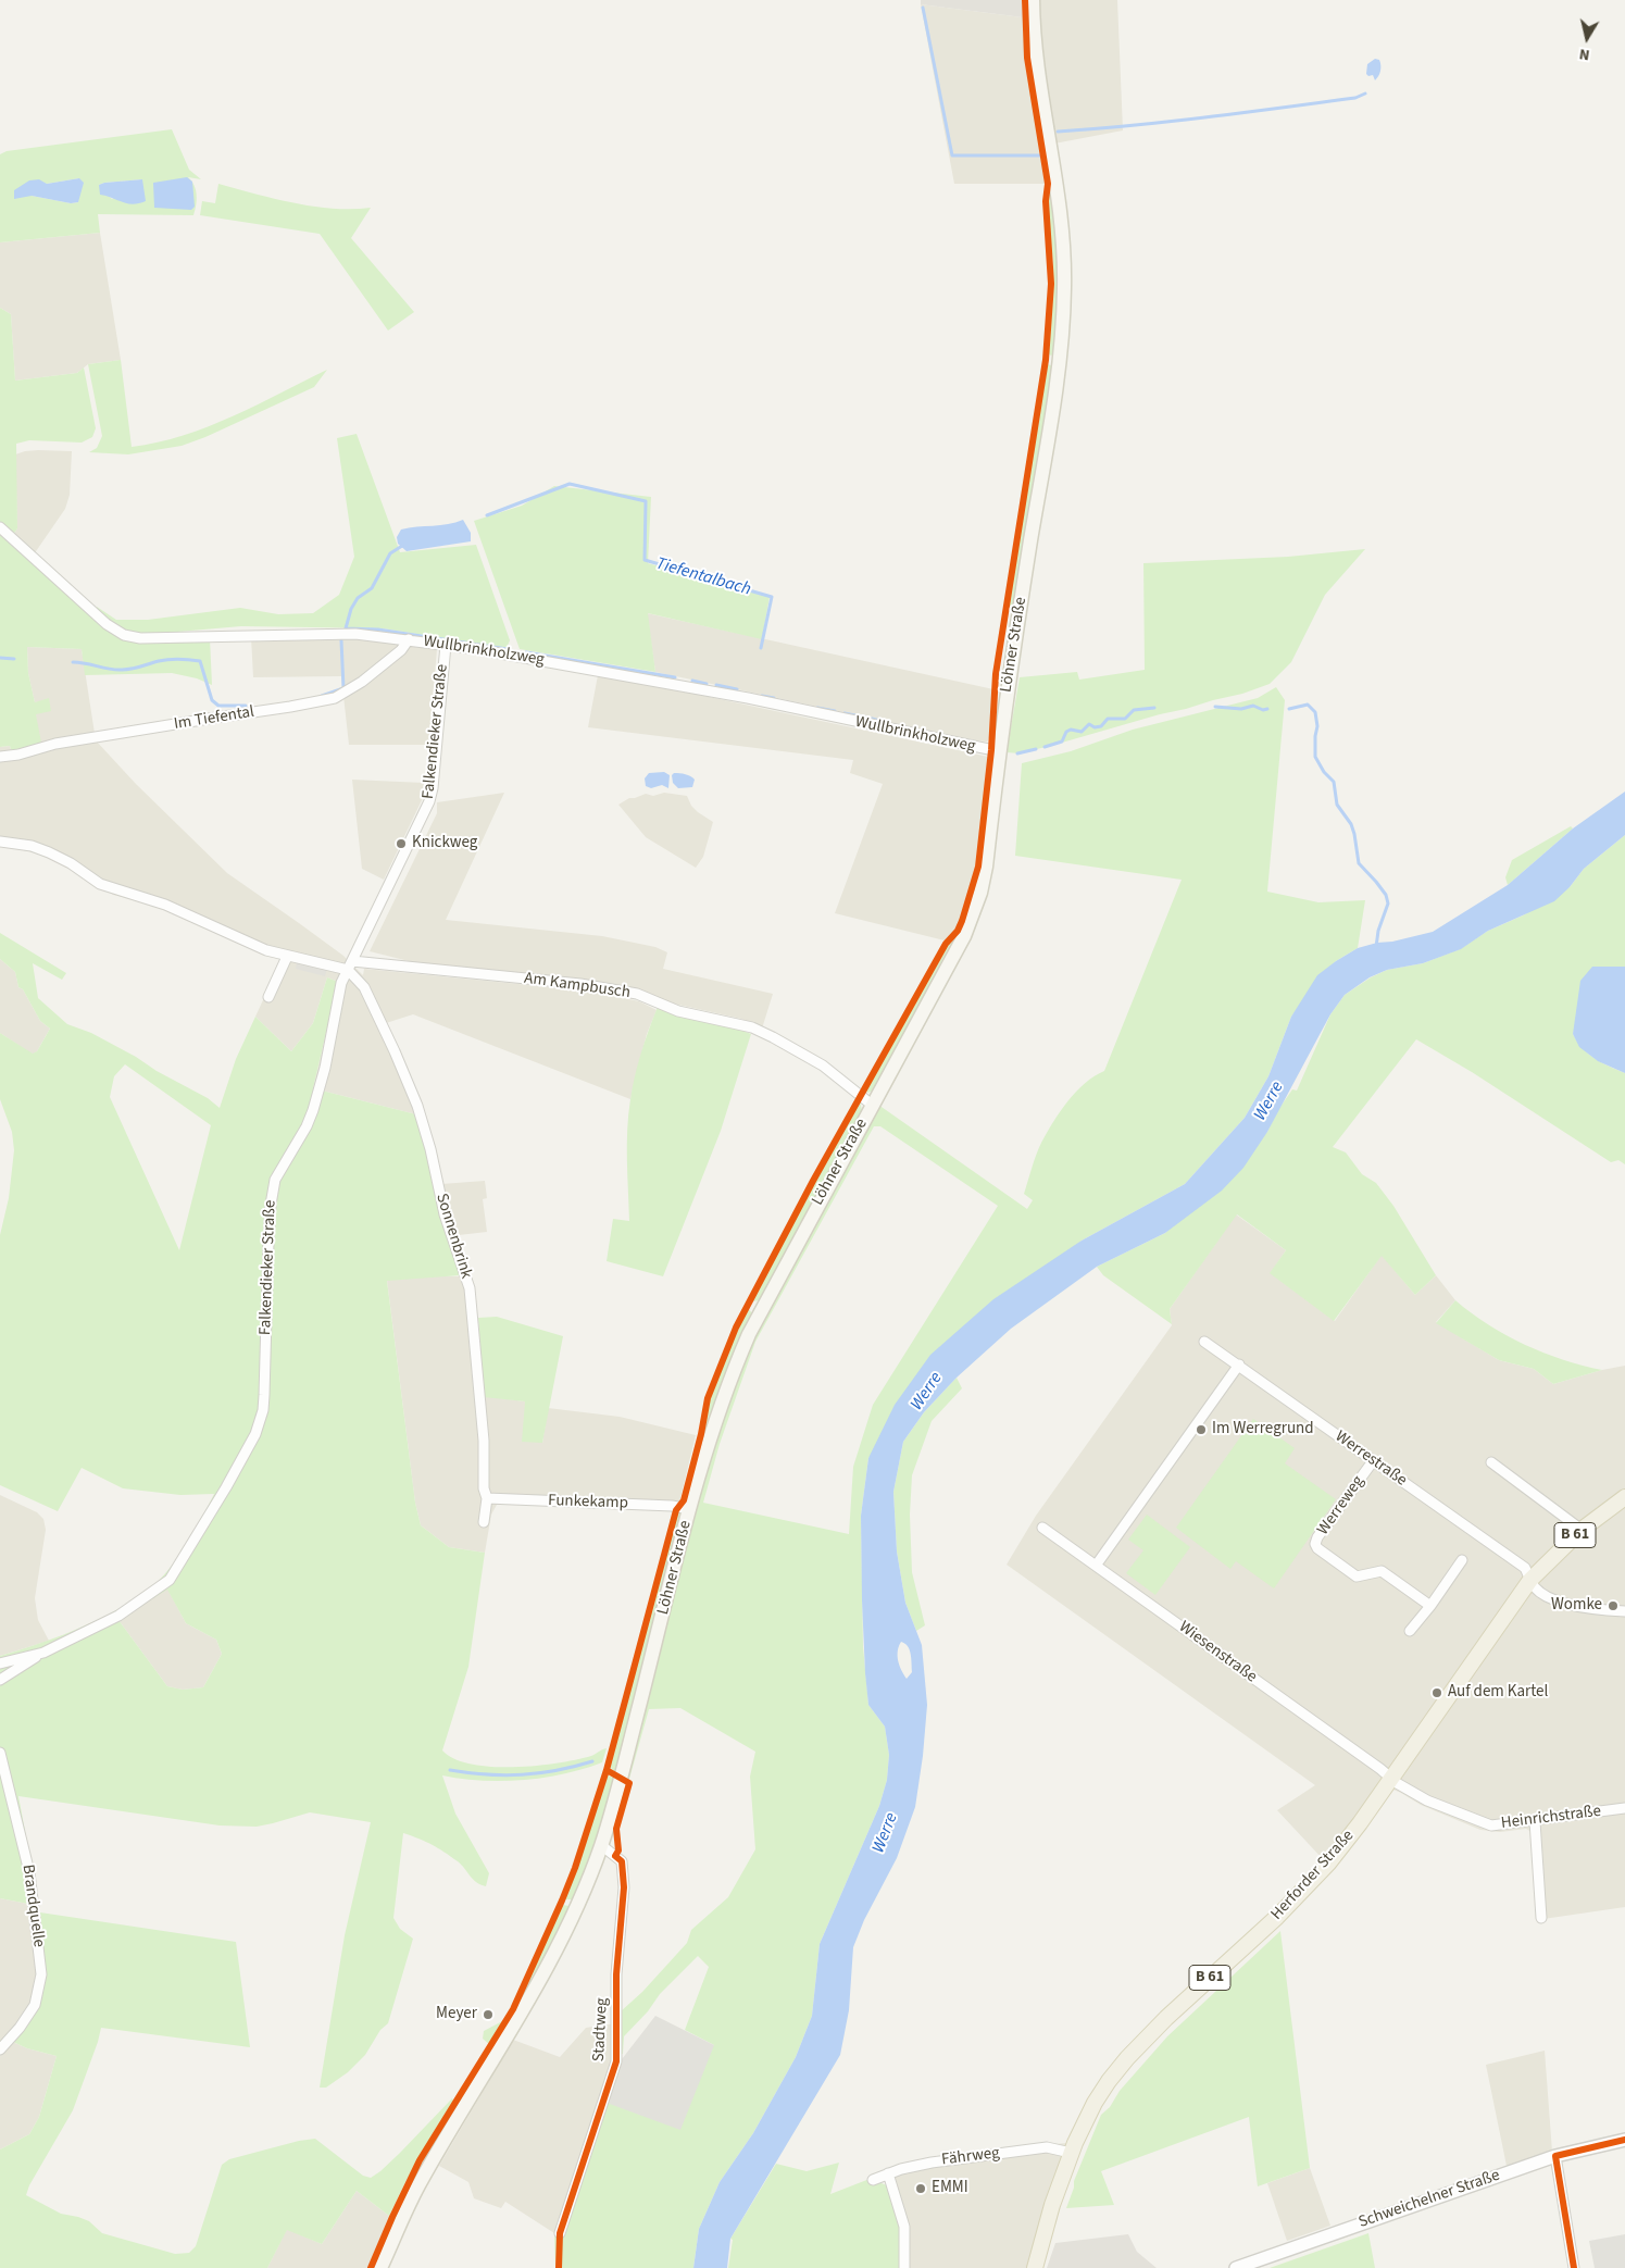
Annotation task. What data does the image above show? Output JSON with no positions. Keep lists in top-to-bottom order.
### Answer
{
  "streets": {
    "main road": ["Löhner Straße", "B 61", "Herforder Straße"],
    "street": [
      "Wullbrinkholzweg",
      "Im Tiefental",
      "Falkendieker Straße",
      "Am Kampbusch",
      "Sonnenbrink",
      "Werrestraße",
      "Funkekamp",
      "Werreweg",
      "Wiesenstraße",
      "Heinrichstraße",
      "Brandquelle",
      "Stadtweg",
      "Fährweg",
      "Schweichelner Straße"
    ]
  },
  "crossings": [
    ["Löhner Straße", "Wullbrinkholzweg"],
    ["Löhner Straße", "Am Kampbusch"],
    ["Löhner Straße", "Funkekamp"],
    ["Löhner Straße", "Stadtweg"],
    ["Wullbrinkholzweg", "Im Tiefental"],
    ["Wullbrinkholzweg", "Falkendieker Straße"],
    ["Falkendieker Straße", "Am Kampbusch"],
    ["Falkendieker Straße", "Sonnenbrink"],
    ["Am Kampbusch", "Sonnenbrink"],
    ["Sonnenbrink", "Funkekamp"],
    ["Werrestraße", "Werreweg"],
    ["Werrestraße", "Herforder Straße"],
    ["Wiesenstraße", "Heinrichstraße"],
    ["Wiesenstraße", "Herforder Straße"],
    ["Heinrichstraße", "Herforder Straße"],
    ["Herforder Straße", "Fährweg"]
  ],
  "water": ["Tiefentalbach", "Werre"],
  "places": [
    "Knickweg",
    "Im Werregrund",
    "Womke",
    "Auf dem Kartel",
    "Meyer",
    "EMMI"
  ],
  "north": "bottom"
}
